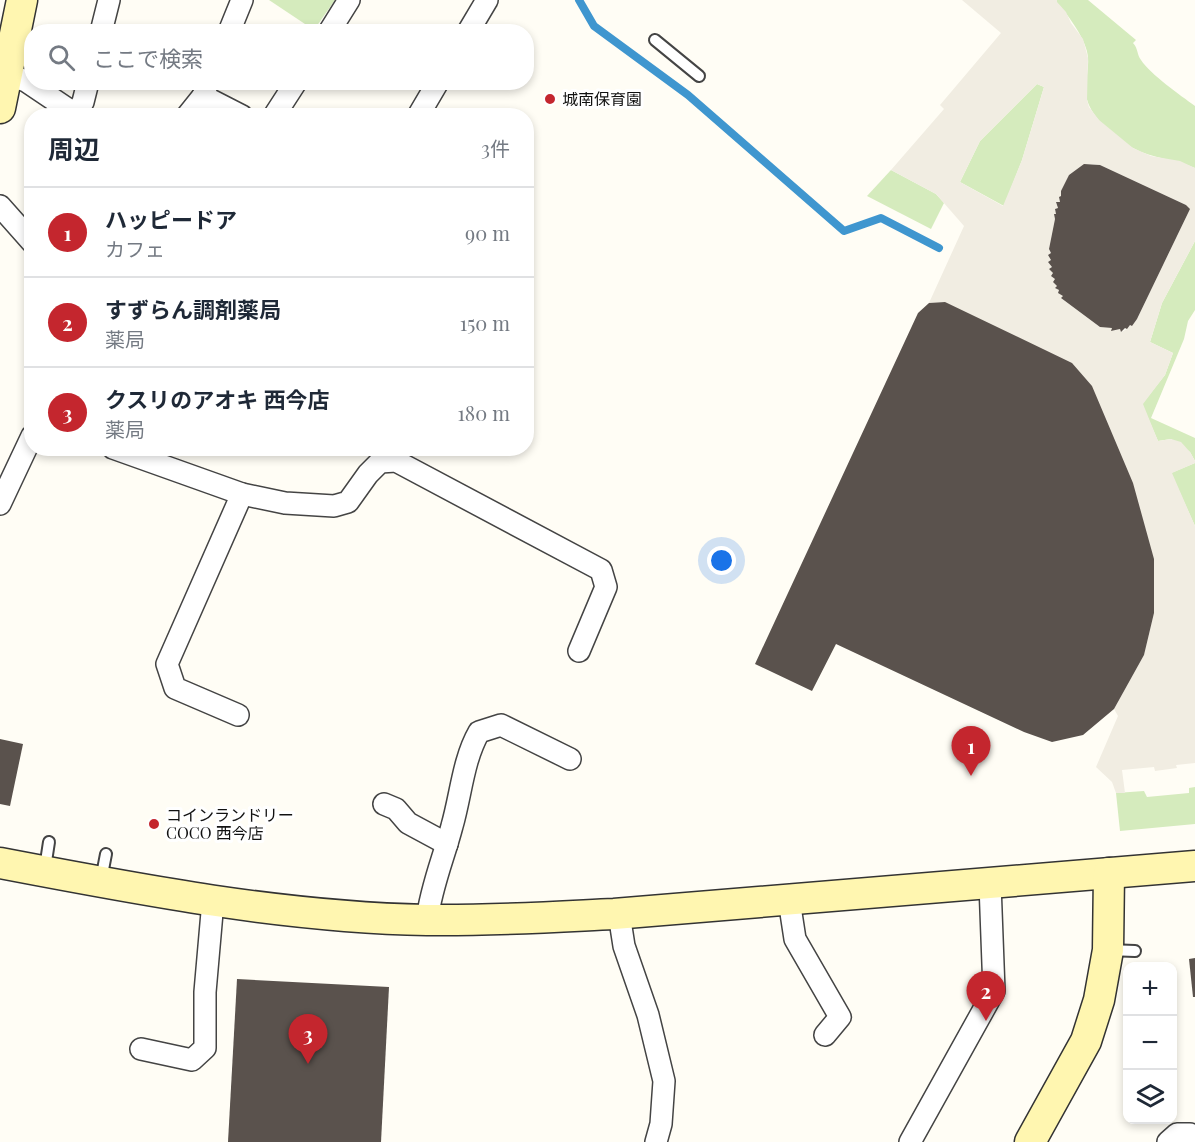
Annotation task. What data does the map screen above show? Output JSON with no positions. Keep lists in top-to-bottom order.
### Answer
{
  "places": ["城南保育園", "コインランドリー COCO 西今店"],
  "page": {
    "search": "ここで検索",
    "heading": ["周辺", "3件"],
    "list": [
      {
        "mark": "1",
        "name": "ハッピードア",
        "note": "カフェ",
        "value": "90 m"
      },
      {
        "mark": "2",
        "name": "すずらん調剤薬局",
        "note": "薬局",
        "value": "150 m"
      },
      {
        "mark": "3",
        "name": "クスリのアオキ 西今店",
        "note": "薬局",
        "value": "180 m"
      }
    ],
    "pins": ["1", "2", "3"],
    "map_buttons": ["+", "−"]
  }
}
